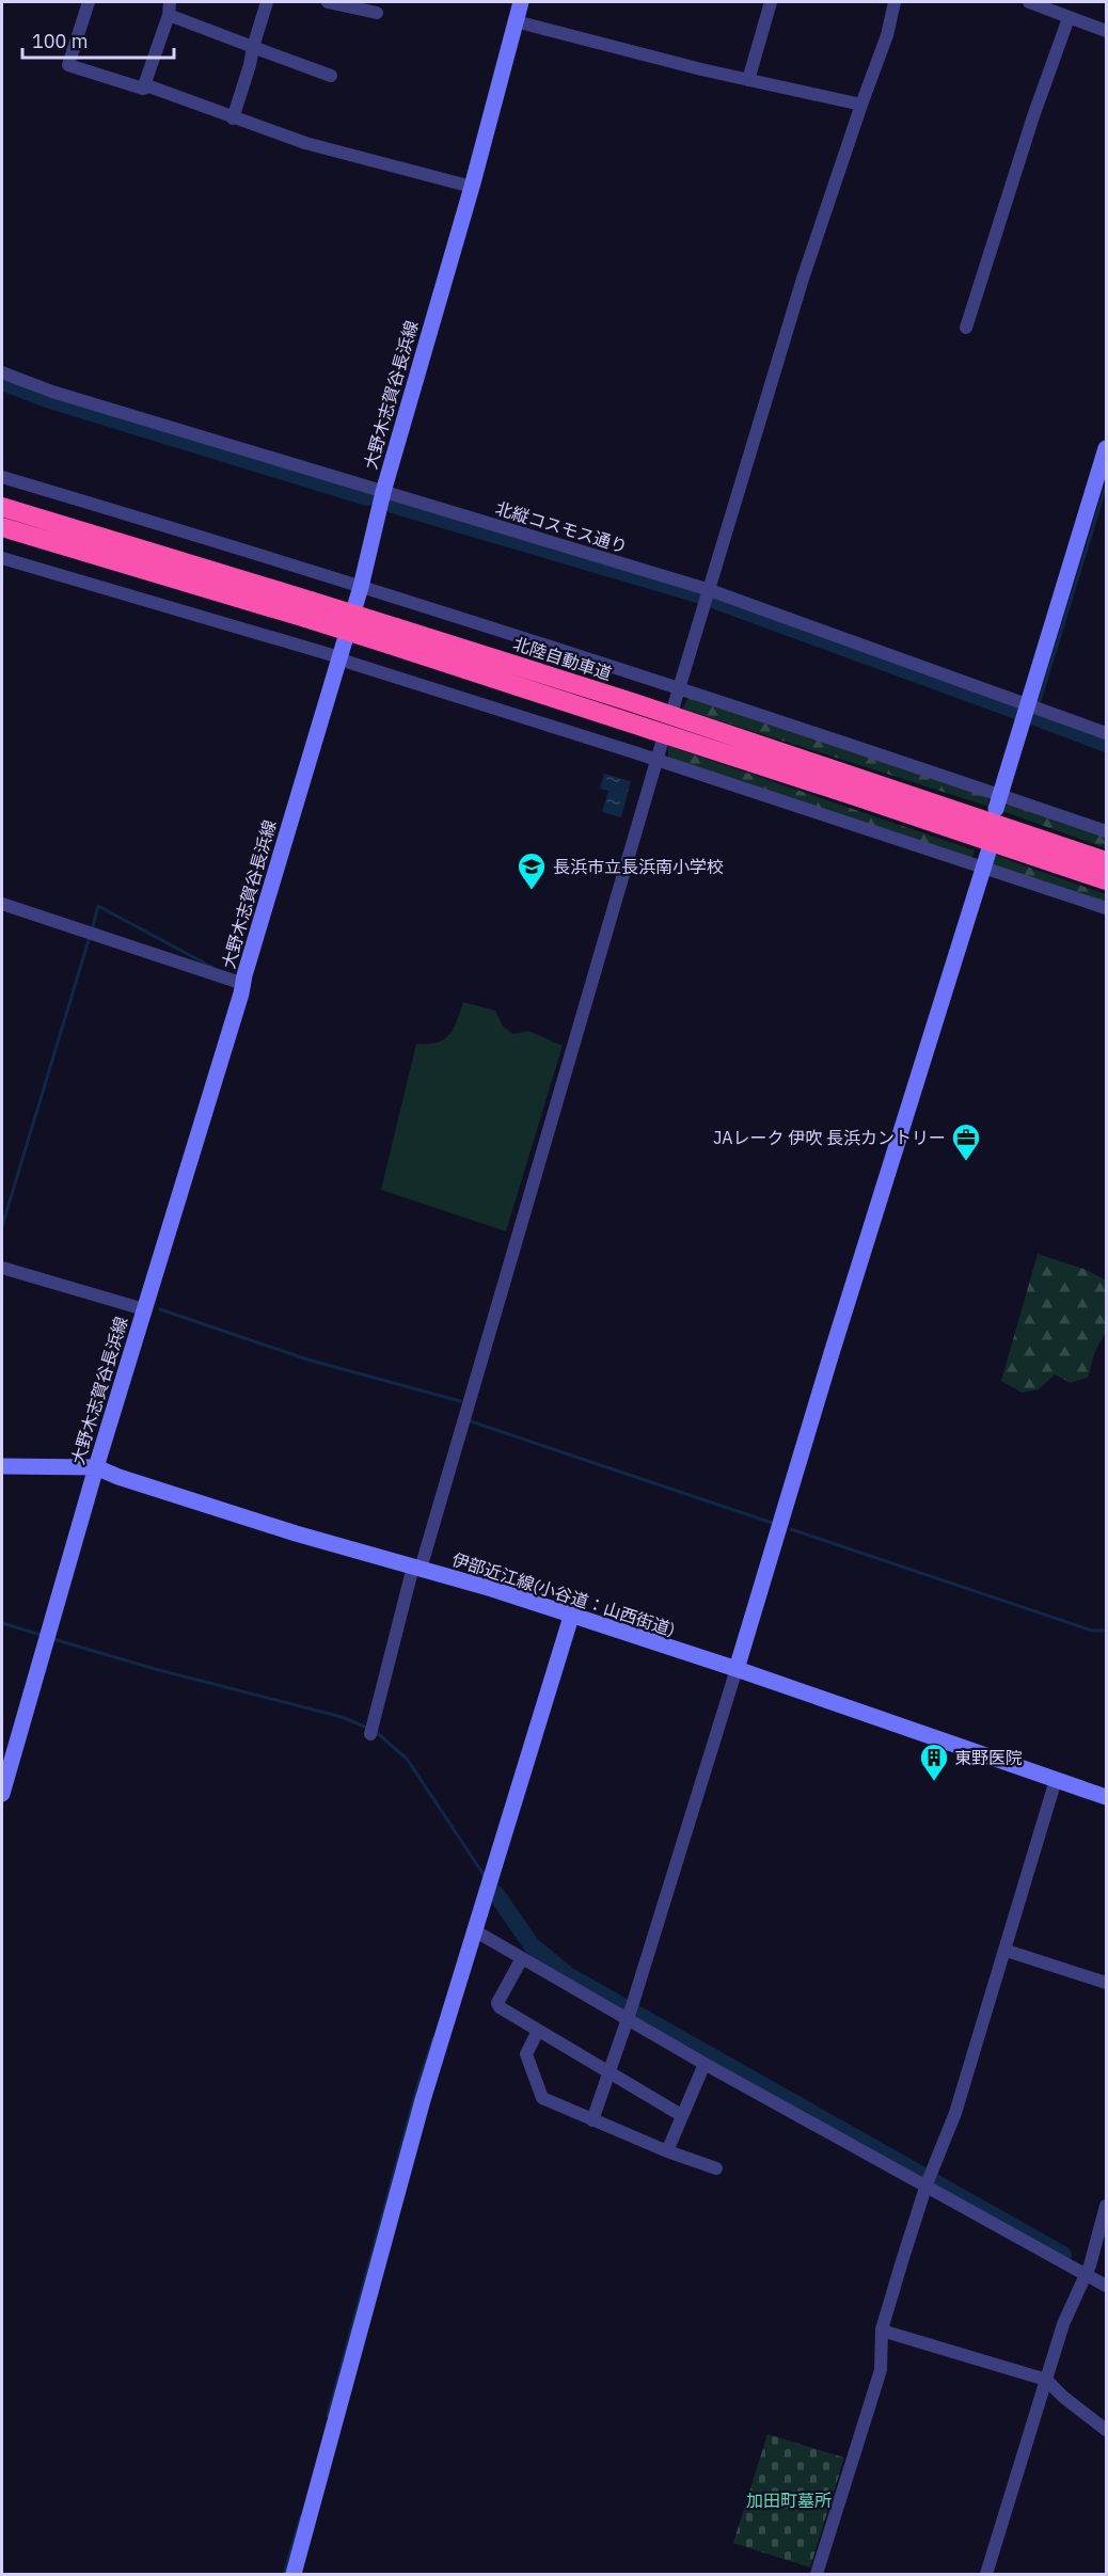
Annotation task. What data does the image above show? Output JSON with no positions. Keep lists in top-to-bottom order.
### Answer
{
  "streets": {
    "highway": ["北陸自動車道"],
    "main road": ["大野木志賀谷長浜線", "伊部近江線(小谷道：山西街道)"],
    "street": ["北縦コスモス通り"]
  },
  "crossings": [
    ["大野木志賀谷長浜線", "北縦コスモス通り"],
    ["大野木志賀谷長浜線", "伊部近江線(小谷道：山西街道)"]
  ],
  "parks": ["加田町墓所"],
  "places": {
    "school or university": ["長浜市立長浜南小学校"],
    "office": ["JAレーク 伊吹 長浜カントリー"],
    "building": ["東野医院"]
  },
  "scale_bar": "100 m"
}
